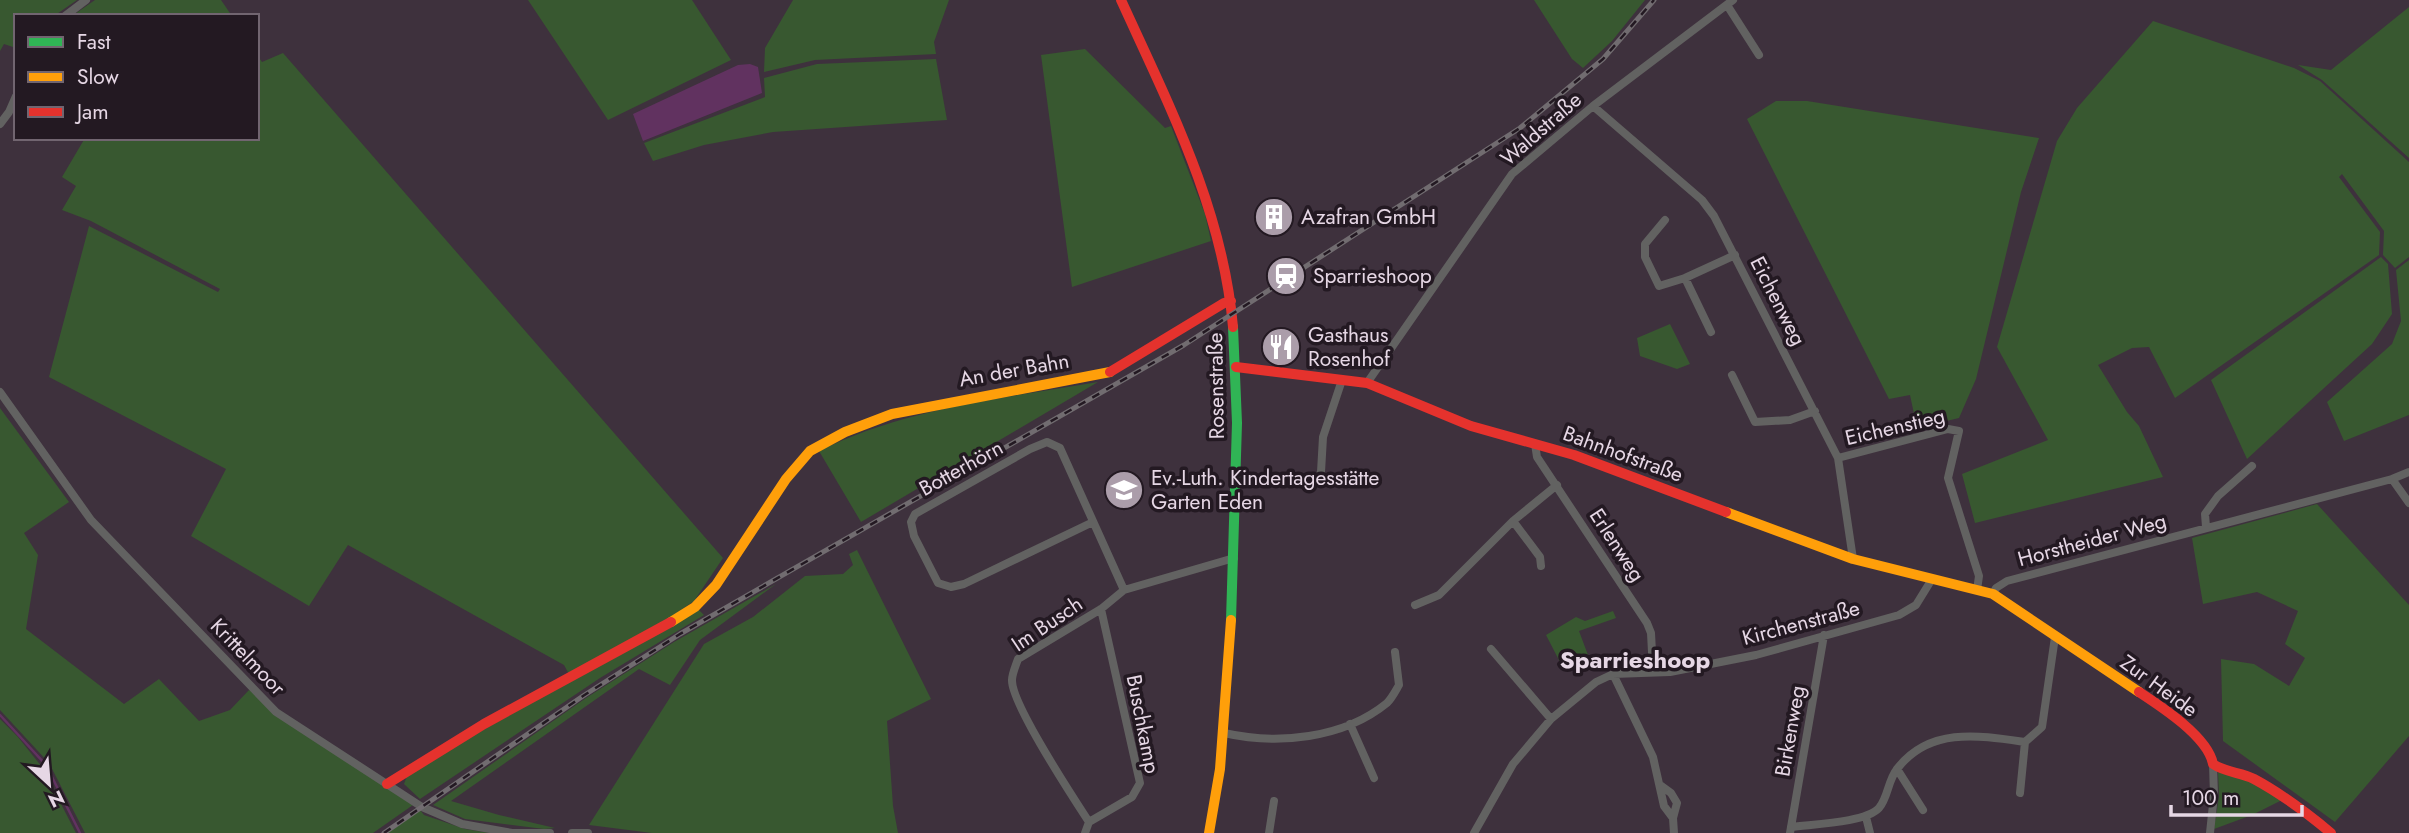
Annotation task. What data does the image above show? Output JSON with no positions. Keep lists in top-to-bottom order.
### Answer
{
  "streets": {
    "street": [
      "Waldstraße",
      "Eichenweg",
      "An der Bahn",
      "Rosenstraße",
      "Eichenstieg",
      "Bahnhofstraße",
      "Botterhörn",
      "Horstheider Weg",
      "Erlenweg",
      "Kirchenstraße",
      "Im Busch",
      "Krittelmoor",
      "Zur Heide",
      "Buschkamp",
      "Birkenweg"
    ]
  },
  "crossings": [
    ["Waldstraße", "Eichenweg"],
    ["Waldstraße", "Bahnhofstraße"],
    ["Eichenweg", "Eichenstieg"],
    ["Eichenweg", "Bahnhofstraße"],
    ["An der Bahn", "Rosenstraße"],
    ["An der Bahn", "Krittelmoor"],
    ["Rosenstraße", "Bahnhofstraße"],
    ["Rosenstraße", "Im Busch"],
    ["Eichenstieg", "Bahnhofstraße"],
    ["Bahnhofstraße", "Horstheider Weg"],
    ["Bahnhofstraße", "Erlenweg"],
    ["Bahnhofstraße", "Kirchenstraße"],
    ["Bahnhofstraße", "Zur Heide"],
    ["Botterhörn", "Im Busch"],
    ["Horstheider Weg", "Zur Heide"],
    ["Erlenweg", "Kirchenstraße"],
    ["Kirchenstraße", "Birkenweg"],
    ["Im Busch", "Buschkamp"]
  ],
  "districts": ["Sparrieshoop"],
  "places": {
    "building": ["Azafran GmbH"],
    "station": ["Sparrieshoop"],
    "restaurant": ["Gasthaus Rosenhof"],
    "school or university": ["Ev.-Luth. Kindertagesstätte Garten Eden"]
  },
  "legend": ["Fast", "Slow", "Jam"],
  "scale_bar": "100 m",
  "north": "bottom right"
}
